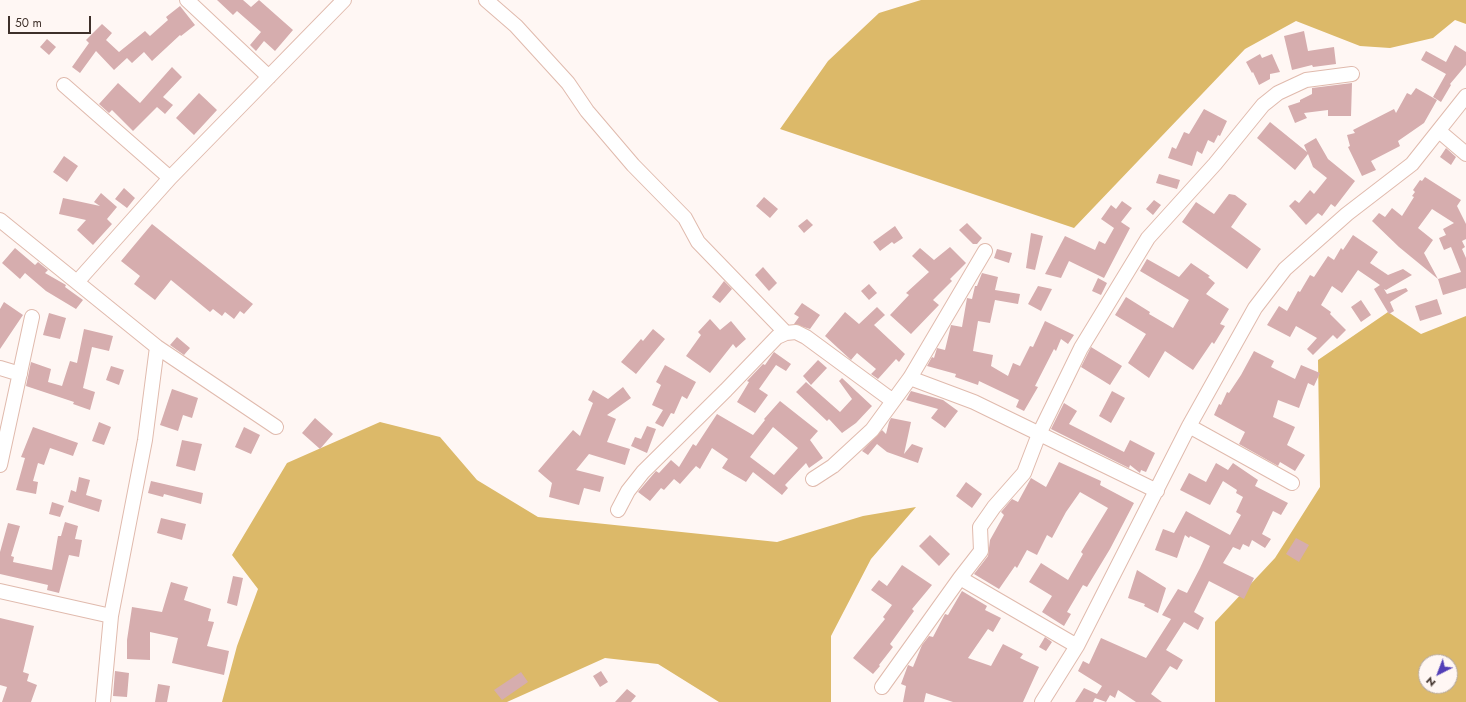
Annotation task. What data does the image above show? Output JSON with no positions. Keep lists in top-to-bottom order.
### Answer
{
  "scale_bar": "50 m",
  "north": "bottom left"
}
